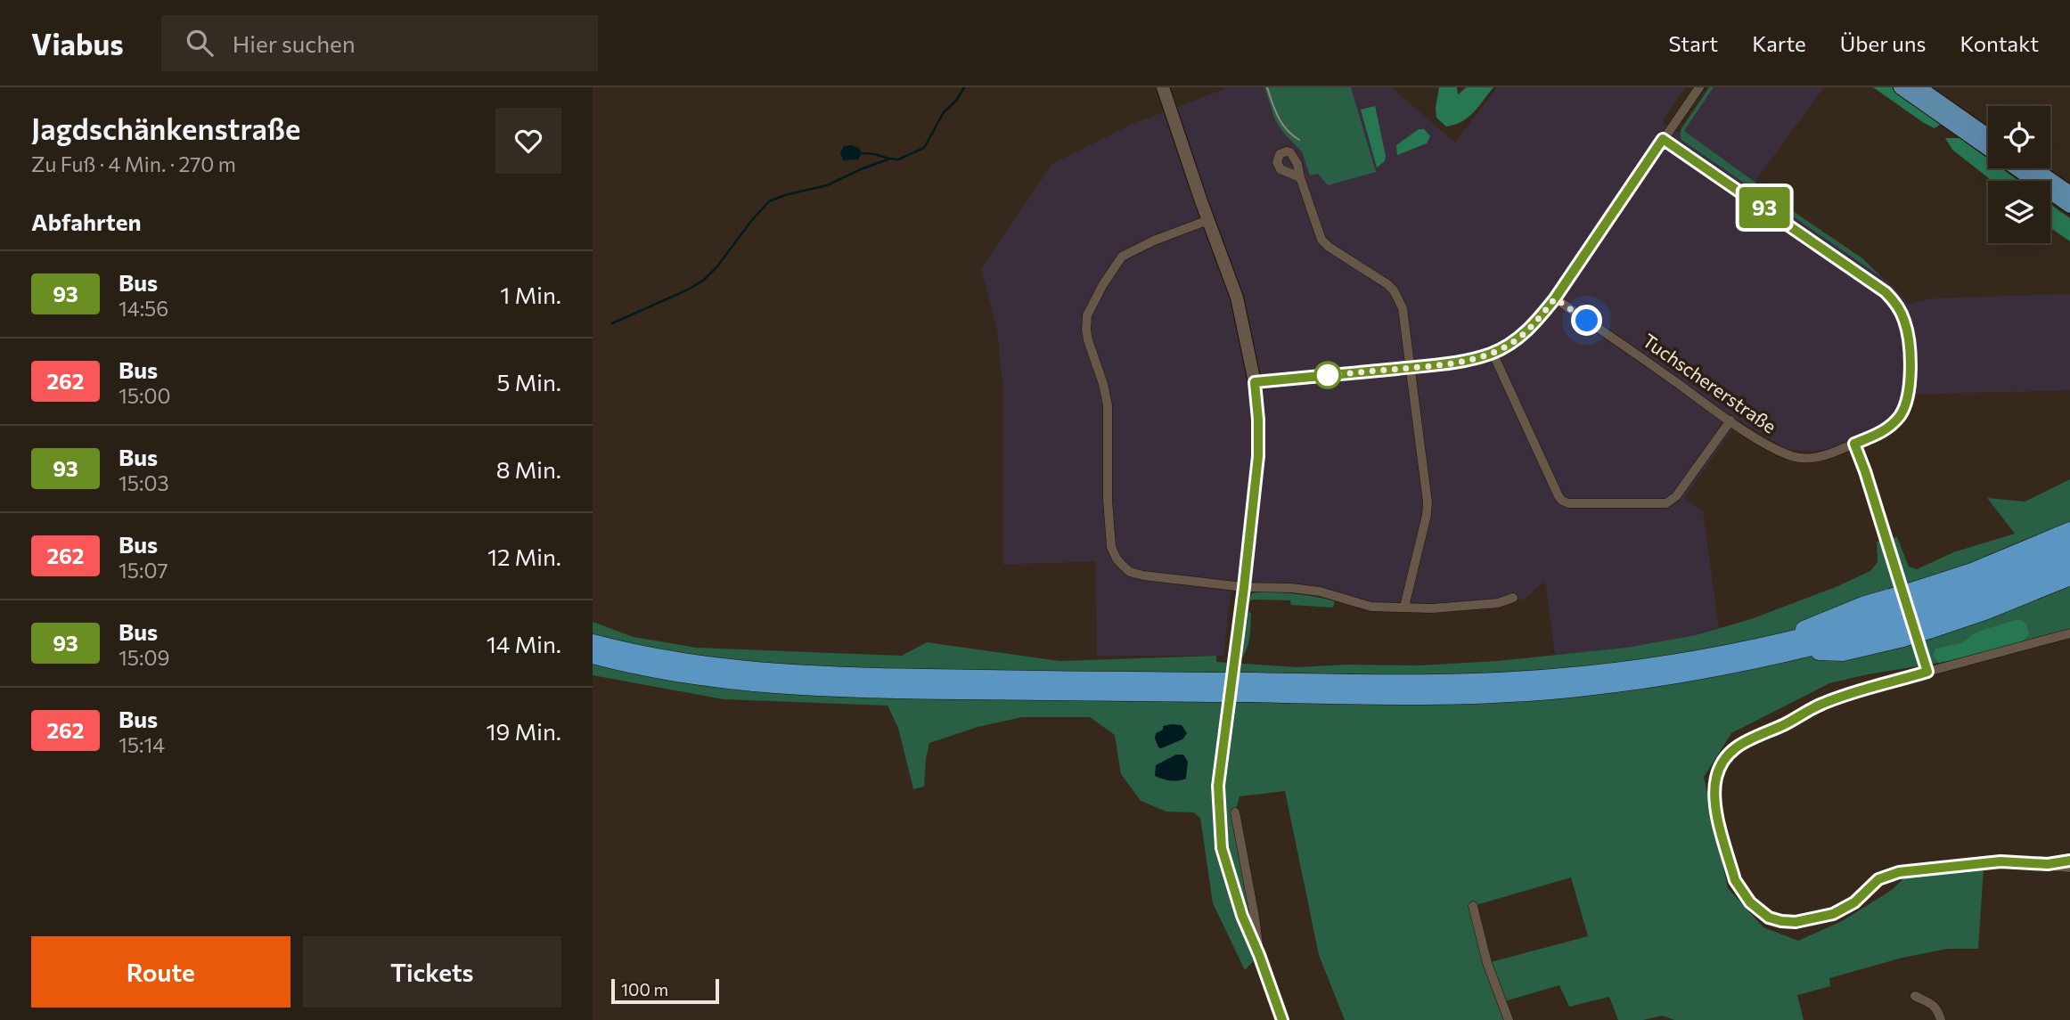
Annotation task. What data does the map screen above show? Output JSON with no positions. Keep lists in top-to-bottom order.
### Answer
{
  "streets": {
    "street": ["Tuchschererstraße"]
  },
  "lines": ["bus line 93"],
  "scale_bar": "100 m",
  "page": {
    "header": "Viabus",
    "search": "Hier suchen",
    "nav": [
      "Start",
      "Karte",
      "Über uns",
      "Kontakt"
    ],
    "heading": [
      ["Jagdschänkenstraße", "Zu Fuß · 4 Min. · 270 m"],
      "Abfahrten"
    ],
    "on_map": "93",
    "list": [
      {
        "mark": "93",
        "name": "Bus",
        "note": "14:56",
        "value": "1 Min."
      },
      {
        "mark": "262",
        "name": "Bus",
        "note": "15:00",
        "value": "5 Min."
      },
      {
        "mark": "93",
        "name": "Bus",
        "note": "15:03",
        "value": "8 Min."
      },
      {
        "mark": "262",
        "name": "Bus",
        "note": "15:07",
        "value": "12 Min."
      },
      {
        "mark": "93",
        "name": "Bus",
        "note": "15:09",
        "value": "14 Min."
      },
      {
        "mark": "262",
        "name": "Bus",
        "note": "15:14",
        "value": "19 Min."
      }
    ],
    "buttons": ["Route", "Tickets"],
    "scale": "100 m"
  }
}
